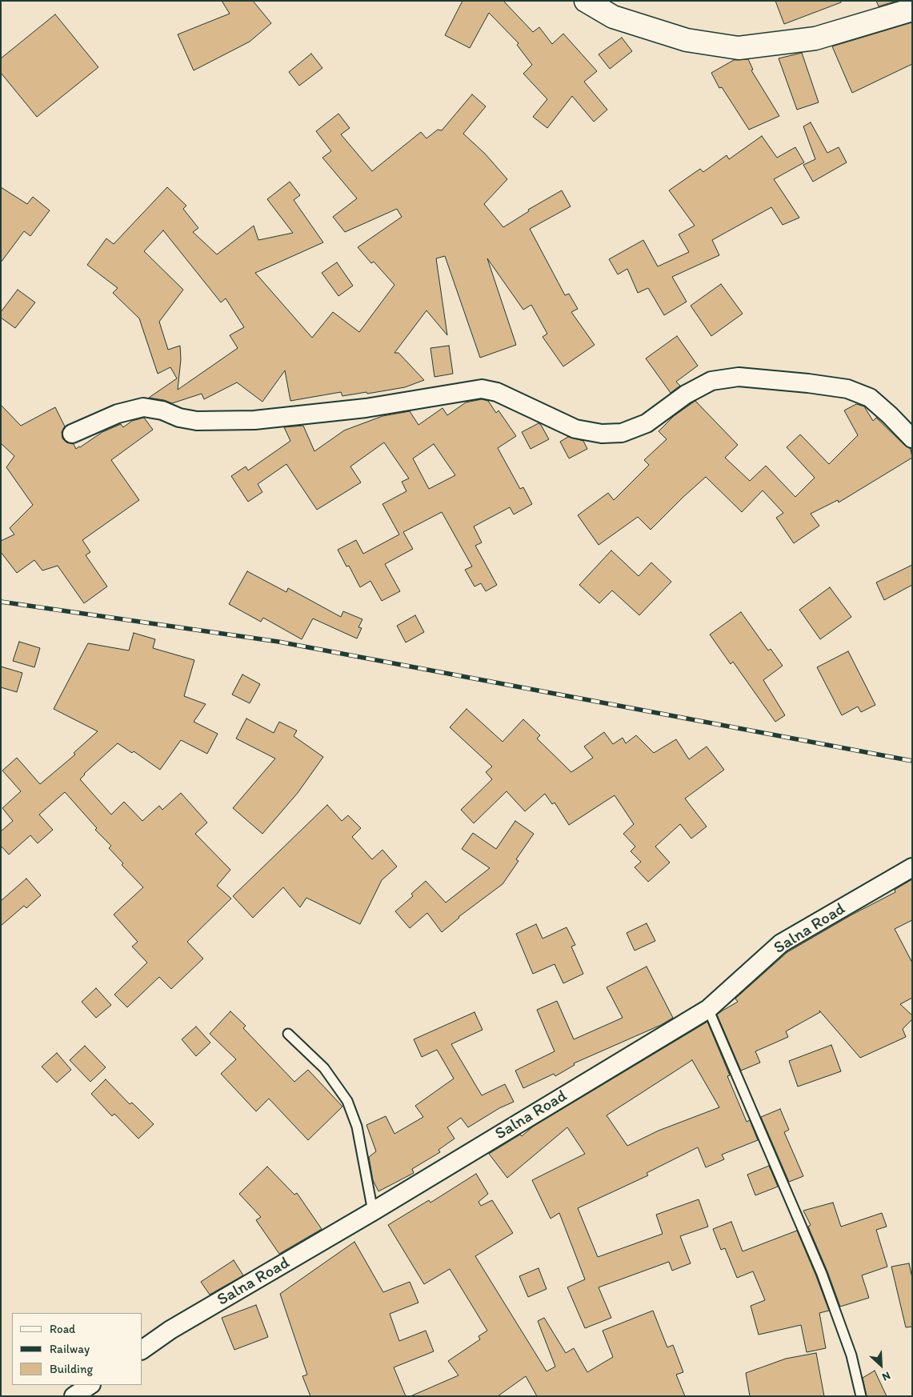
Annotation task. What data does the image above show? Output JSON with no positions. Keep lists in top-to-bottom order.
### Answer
{
  "streets": {
    "street": ["Salna Road"]
  },
  "legend": ["Road", "Railway", "Building"],
  "north": "bottom right"
}
